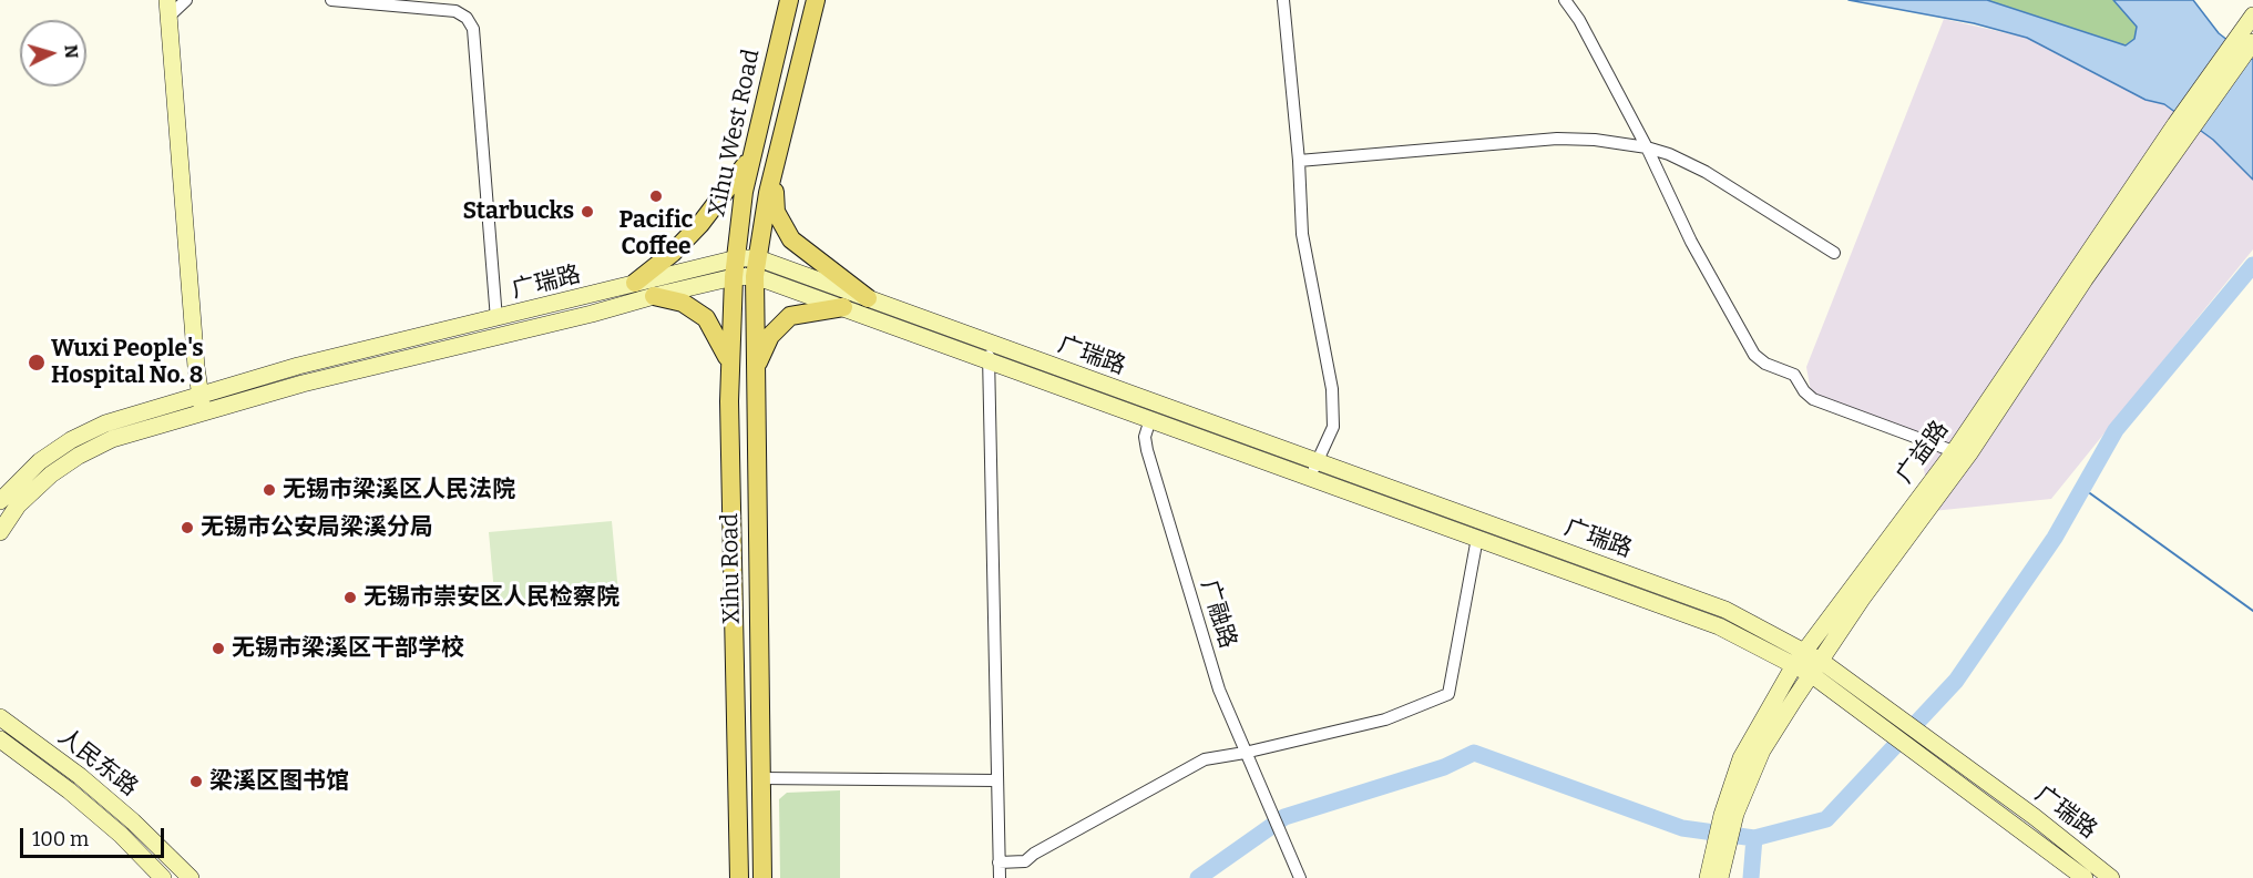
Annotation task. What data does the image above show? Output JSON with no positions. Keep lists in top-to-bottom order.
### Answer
{
  "streets": {
    "main road": [
      "Xihu West Road",
      "广瑞路",
      "广益路",
      "Xihu Road",
      "人民东路"
    ],
    "street": ["广融路"]
  },
  "crossings": [
    ["Xihu West Road", "广瑞路"],
    ["Xihu West Road", "Xihu Road"],
    ["广瑞路", "广益路"],
    ["广瑞路", "Xihu Road"],
    ["广瑞路", "广融路"]
  ],
  "places": [
    "Pacific Coffee",
    "Starbucks",
    "Wuxi People's Hospital No. 8",
    "无锡市梁溪区人民法院",
    "无锡市公安局梁溪分局",
    "无锡市崇安区人民检察院",
    "无锡市梁溪区干部学校",
    "梁溪区图书馆"
  ],
  "scale_bar": "100 m",
  "north": "right"
}
